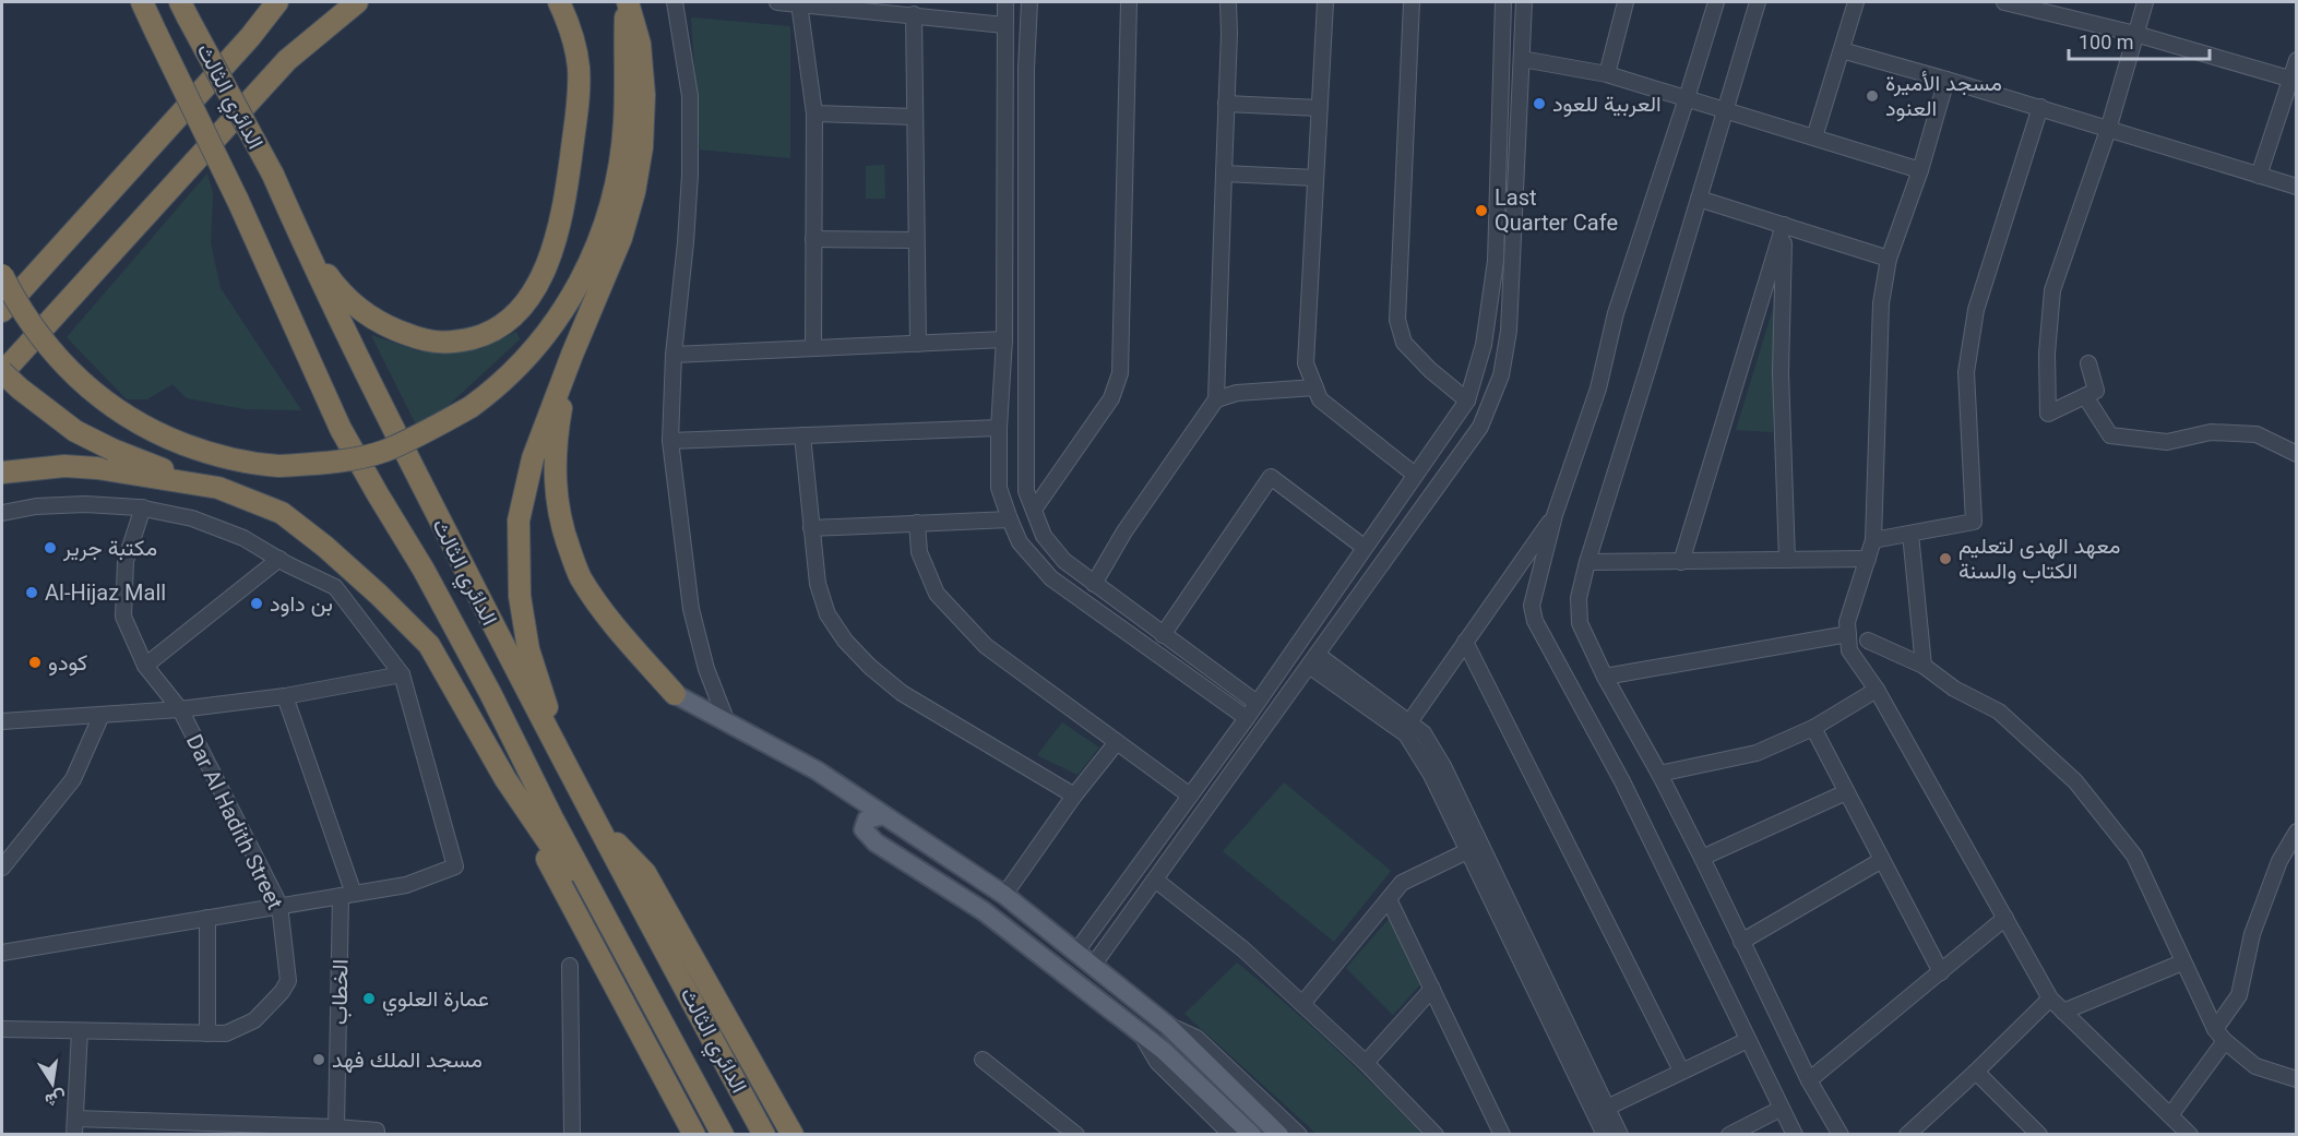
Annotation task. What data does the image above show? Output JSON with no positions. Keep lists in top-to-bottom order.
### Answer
{
  "streets": {
    "highway": ["الدائري الثالث"],
    "street": ["Dar Al Hadith Street", "الخطاب"]
  },
  "places": [
    "مسجد الأميرة العنود",
    "العربية للعود",
    "Last Quarter Cafe",
    "مكتبة جرير",
    "معهد الهدى لتعليم الكتاب والسنة",
    "Al-Hijaz Mall",
    "بن داود",
    "كودو",
    "عمارة العلوي",
    "مسجد الملك فهد"
  ],
  "scale_bar": "100 m",
  "north": "bottom"
}
